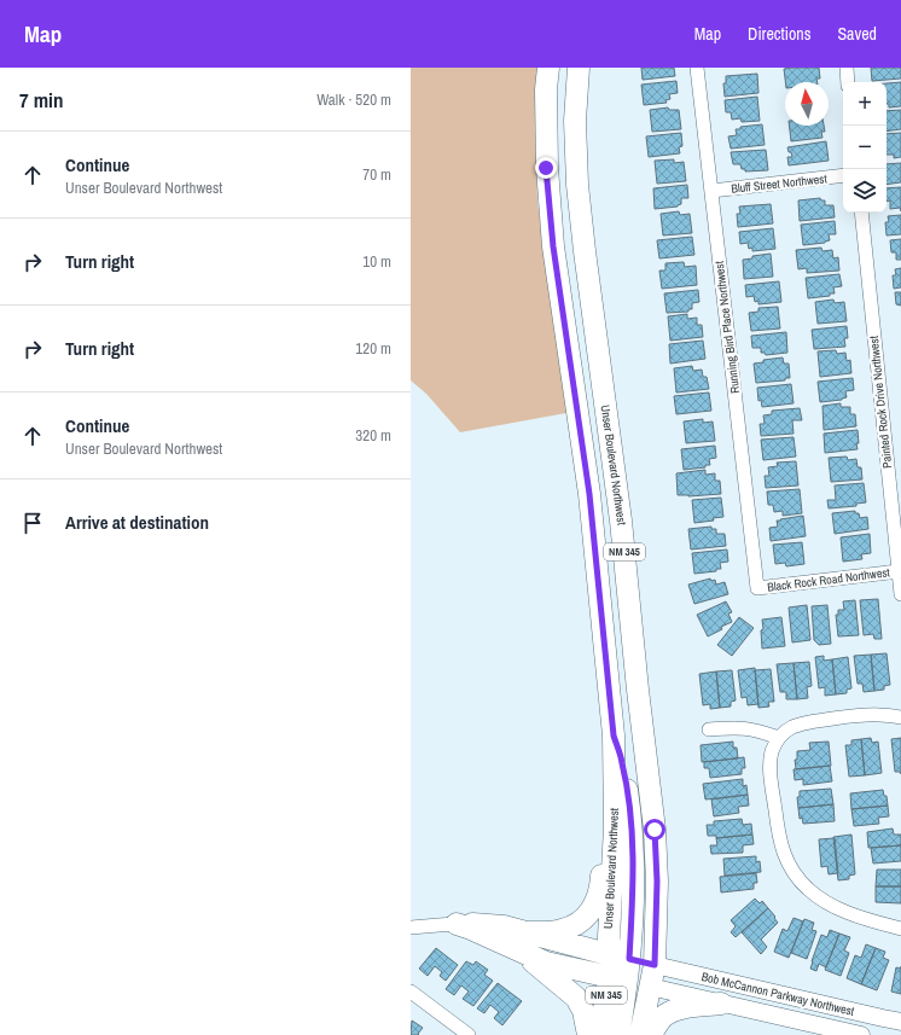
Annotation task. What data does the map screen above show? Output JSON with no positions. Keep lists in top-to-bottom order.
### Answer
{
  "streets": {
    "main road": ["Unser Boulevard Northwest", "NM 345"],
    "street": [
      "Bluff Street Northwest",
      "Running Bird Place Northwest",
      "Painted Rock Drive Northwest",
      "Black Rock Road Northwest",
      "Bob McCannon Parkway Northwest"
    ]
  },
  "crossings": [
    ["Bluff Street Northwest", "Running Bird Place Northwest"],
    ["Running Bird Place Northwest", "Black Rock Road Northwest"],
    ["Painted Rock Drive Northwest", "Black Rock Road Northwest"],
    ["Unser Boulevard Northwest", "Bob McCannon Parkway Northwest"]
  ],
  "north": "top",
  "page": {
    "header": "Map",
    "nav": ["Map", "Directions", "Saved"],
    "heading": ["7 min", "Walk · 520 m"],
    "map_buttons": ["+", "−"],
    "list": [
      ["Continue", "Unser Boulevard Northwest", "70 m"],
      ["Turn right", "10 m"],
      ["Turn right", "120 m"],
      ["Continue", "Unser Boulevard Northwest", "320 m"],
      "Arrive at destination"
    ]
  }
}
